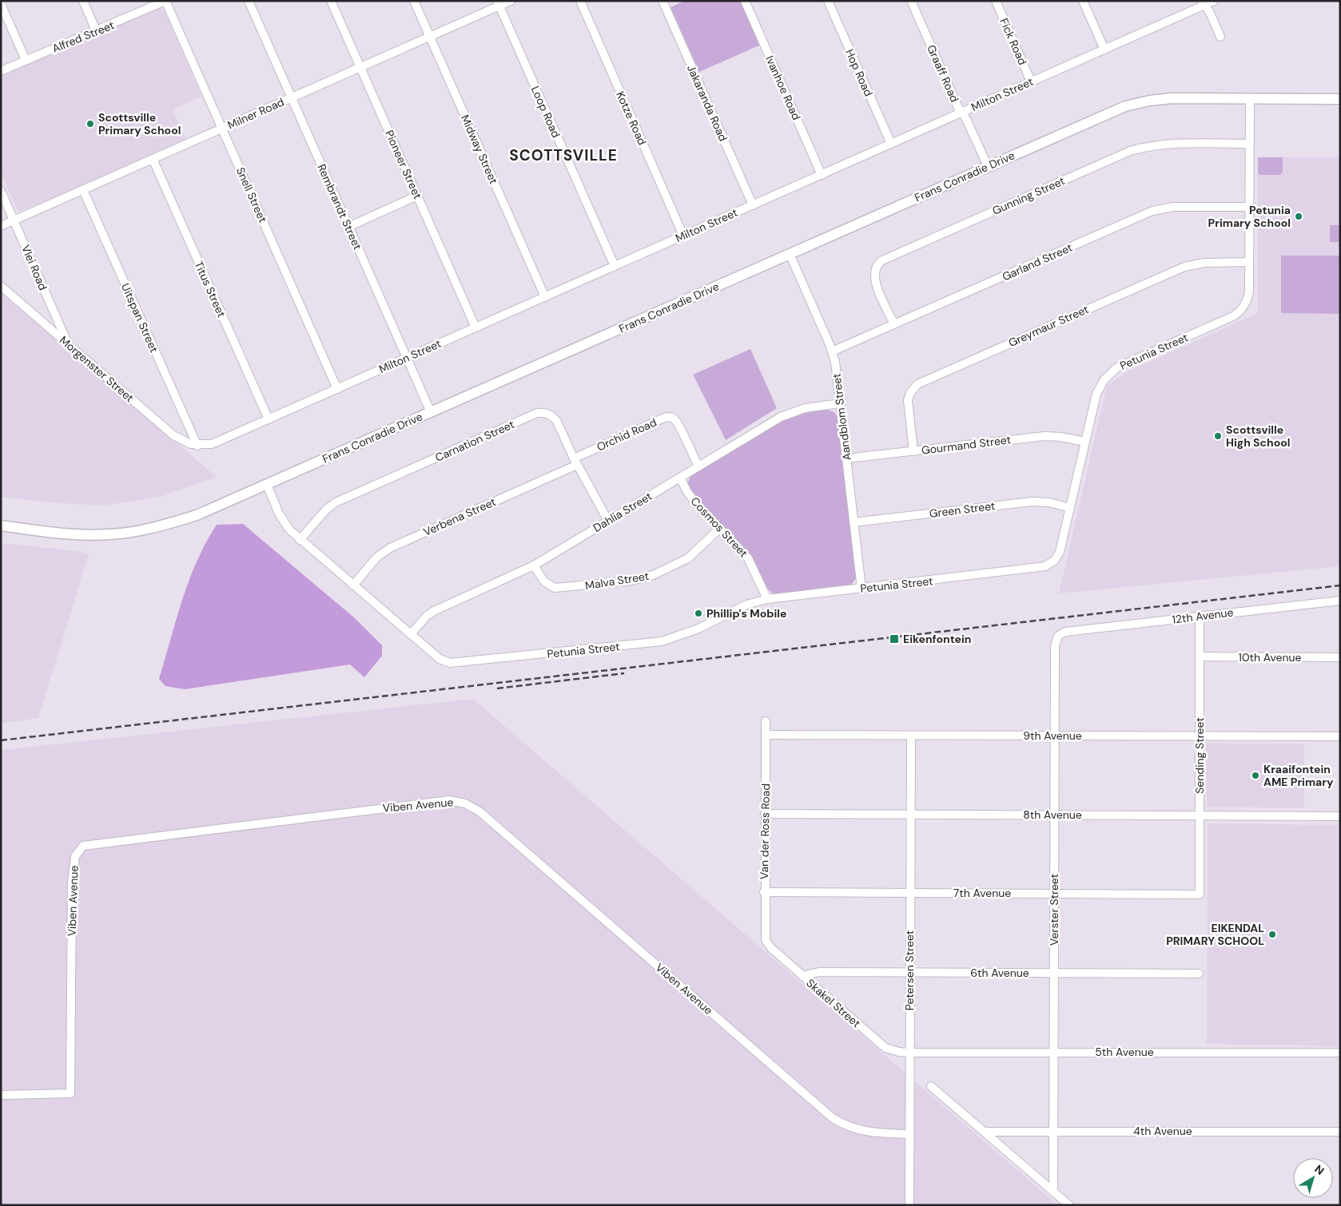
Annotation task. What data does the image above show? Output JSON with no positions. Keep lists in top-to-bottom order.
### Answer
{
  "streets": {
    "street": [
      "Alfred Street",
      "Fick Road",
      "Hop Road",
      "Graaff Road",
      "Ivanhoe Road",
      "Milton Street",
      "Jakaranda Road",
      "Loop Road",
      "Milner Road",
      "Kotze Road",
      "Midway Street",
      "Pioneer Street",
      "Frans Conradie Drive",
      "Snell Street",
      "Gunning Street",
      "Rembrandt Street",
      "Garland Street",
      "Vlei Road",
      "Titus Street",
      "Uitspan Street",
      "Greymaur Street",
      "Petunia Street",
      "Morgenster Street",
      "Aandblom Street",
      "Orchid Road",
      "Carnation Street",
      "Gourmand Street",
      "Green Street",
      "Dahlia Street",
      "Verbena Street",
      "Cosmos Street",
      "Malva Street",
      "12th Avenue",
      "10th Avenue",
      "9th Avenue",
      "Sending Street",
      "Viben Avenue",
      "8th Avenue",
      "Van der Ross Road",
      "7th Avenue",
      "Verster Street",
      "Petersen Street",
      "6th Avenue",
      "Skakel Street",
      "5th Avenue",
      "4th Avenue"
    ]
  },
  "crossings": [
    ["Alfred Street", "Snell Street"],
    ["Fick Road", "Milton Street"],
    ["Hop Road", "Milton Street"],
    ["Graaff Road", "Milton Street"],
    ["Graaff Road", "Frans Conradie Drive"],
    ["Ivanhoe Road", "Milton Street"],
    ["Milton Street", "Jakaranda Road"],
    ["Milton Street", "Loop Road"],
    ["Milton Street", "Kotze Road"],
    ["Milton Street", "Midway Street"],
    ["Milton Street", "Pioneer Street"],
    ["Milton Street", "Snell Street"],
    ["Milton Street", "Rembrandt Street"],
    ["Milton Street", "Titus Street"],
    ["Milton Street", "Uitspan Street"],
    ["Milton Street", "Morgenster Street"],
    ["Loop Road", "Milner Road"],
    ["Milner Road", "Midway Street"],
    ["Milner Road", "Pioneer Street"],
    ["Milner Road", "Snell Street"],
    ["Milner Road", "Rembrandt Street"],
    ["Milner Road", "Vlei Road"],
    ["Milner Road", "Titus Street"],
    ["Milner Road", "Uitspan Street"],
    ["Frans Conradie Drive", "Rembrandt Street"],
    ["Frans Conradie Drive", "Petunia Street"],
    ["Frans Conradie Drive", "Aandblom Street"],
    ["Gunning Street", "Garland Street"],
    ["Gunning Street", "Petunia Street"],
    ["Garland Street", "Petunia Street"],
    ["Garland Street", "Aandblom Street"],
    ["Vlei Road", "Morgenster Street"],
    ["Uitspan Street", "Morgenster Street"],
    ["Greymaur Street", "Petunia Street"],
    ["Greymaur Street", "Gourmand Street"],
    ["Petunia Street", "Aandblom Street"],
    ["Petunia Street", "Carnation Street"],
    ["Petunia Street", "Gourmand Street"],
    ["Petunia Street", "Green Street"],
    ["Petunia Street", "Dahlia Street"],
    ["Petunia Street", "Verbena Street"],
    ["Petunia Street", "Cosmos Street"],
    ["Aandblom Street", "Gourmand Street"],
    ["Aandblom Street", "Green Street"],
    ["Aandblom Street", "Dahlia Street"],
    ["Orchid Road", "Carnation Street"],
    ["Orchid Road", "Dahlia Street"],
    ["Orchid Road", "Verbena Street"],
    ["Carnation Street", "Dahlia Street"],
    ["Carnation Street", "Verbena Street"],
    ["Dahlia Street", "Cosmos Street"],
    ["Dahlia Street", "Malva Street"],
    ["Cosmos Street", "Malva Street"],
    ["12th Avenue", "Sending Street"],
    ["12th Avenue", "Verster Street"],
    ["10th Avenue", "Sending Street"],
    ["9th Avenue", "Sending Street"],
    ["9th Avenue", "Van der Ross Road"],
    ["9th Avenue", "Verster Street"],
    ["9th Avenue", "Petersen Street"],
    ["Sending Street", "8th Avenue"],
    ["Sending Street", "7th Avenue"],
    ["Viben Avenue", "Petersen Street"],
    ["8th Avenue", "Van der Ross Road"],
    ["8th Avenue", "Verster Street"],
    ["8th Avenue", "Petersen Street"],
    ["Van der Ross Road", "7th Avenue"],
    ["Van der Ross Road", "Skakel Street"],
    ["7th Avenue", "Verster Street"],
    ["7th Avenue", "Petersen Street"],
    ["Verster Street", "6th Avenue"],
    ["Verster Street", "5th Avenue"],
    ["Verster Street", "4th Avenue"],
    ["Petersen Street", "6th Avenue"],
    ["Petersen Street", "Skakel Street"],
    ["Petersen Street", "5th Avenue"],
    ["6th Avenue", "Skakel Street"],
    ["Skakel Street", "5th Avenue"]
  ],
  "districts": ["SCOTTSVILLE"],
  "places": {
    "other": [
      "Scottsville Primary School",
      "Petunia Primary School",
      "Scottsville High School",
      "Phillip's Mobile",
      "Kraaifontein AME Primary",
      "EIKENDAL PRIMARY SCHOOL"
    ],
    "transit": ["Eikenfontein"]
  },
  "north": "top right"
}
